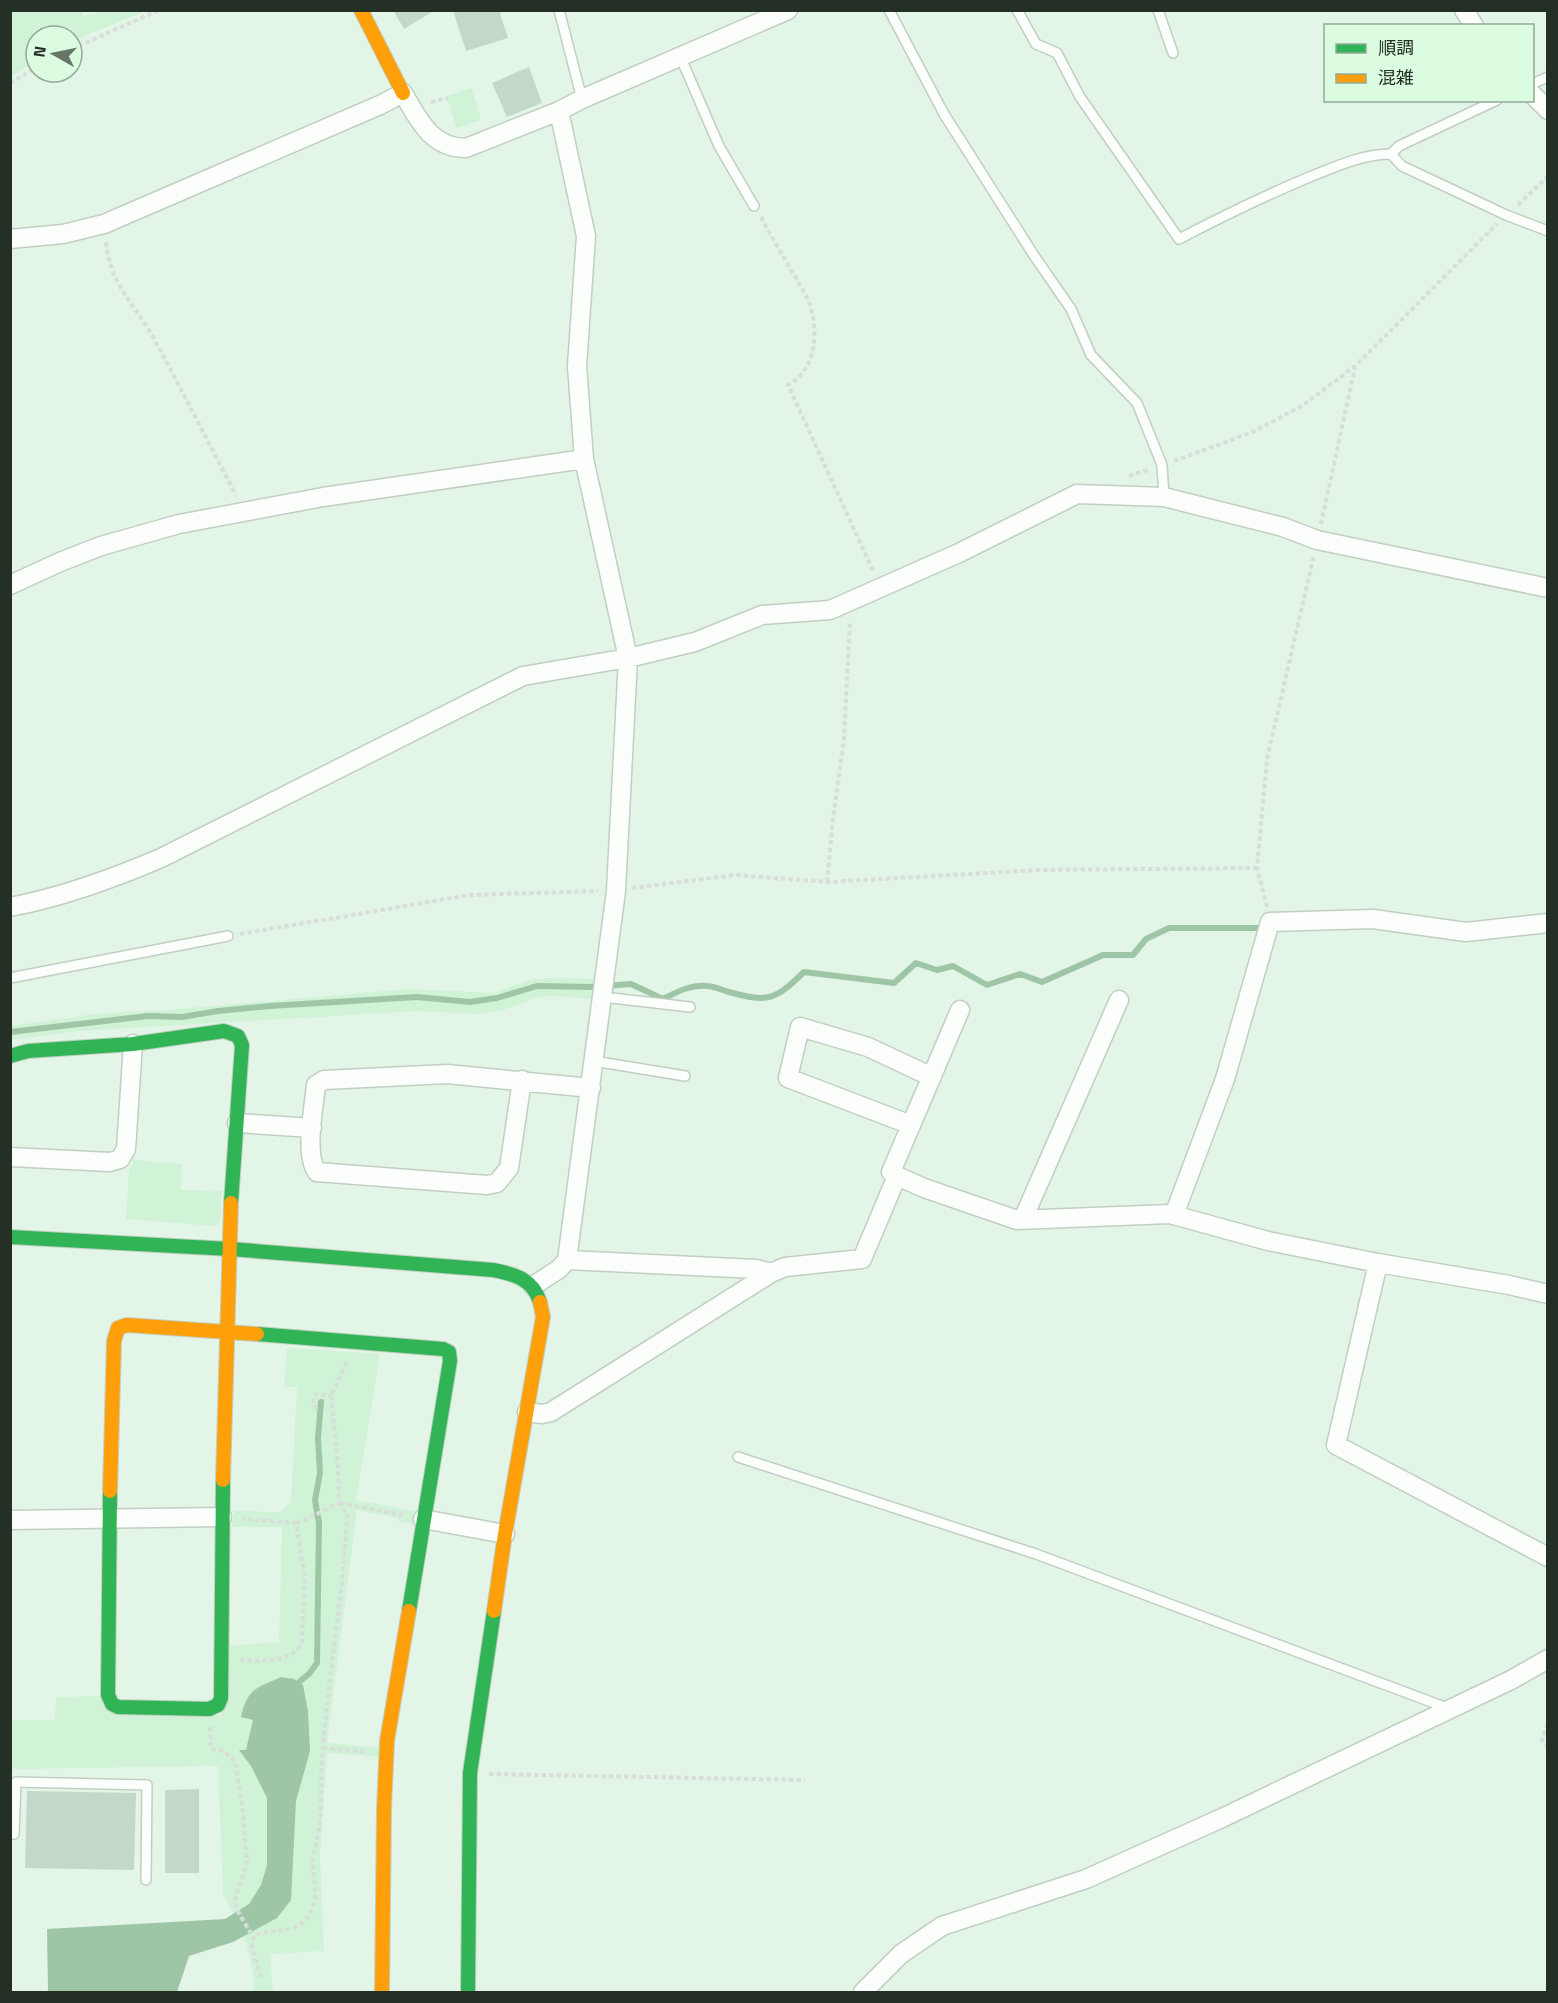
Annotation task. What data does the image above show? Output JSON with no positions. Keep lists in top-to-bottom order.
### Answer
{
  "legend": ["順調", "混雑"],
  "north": "left"
}
